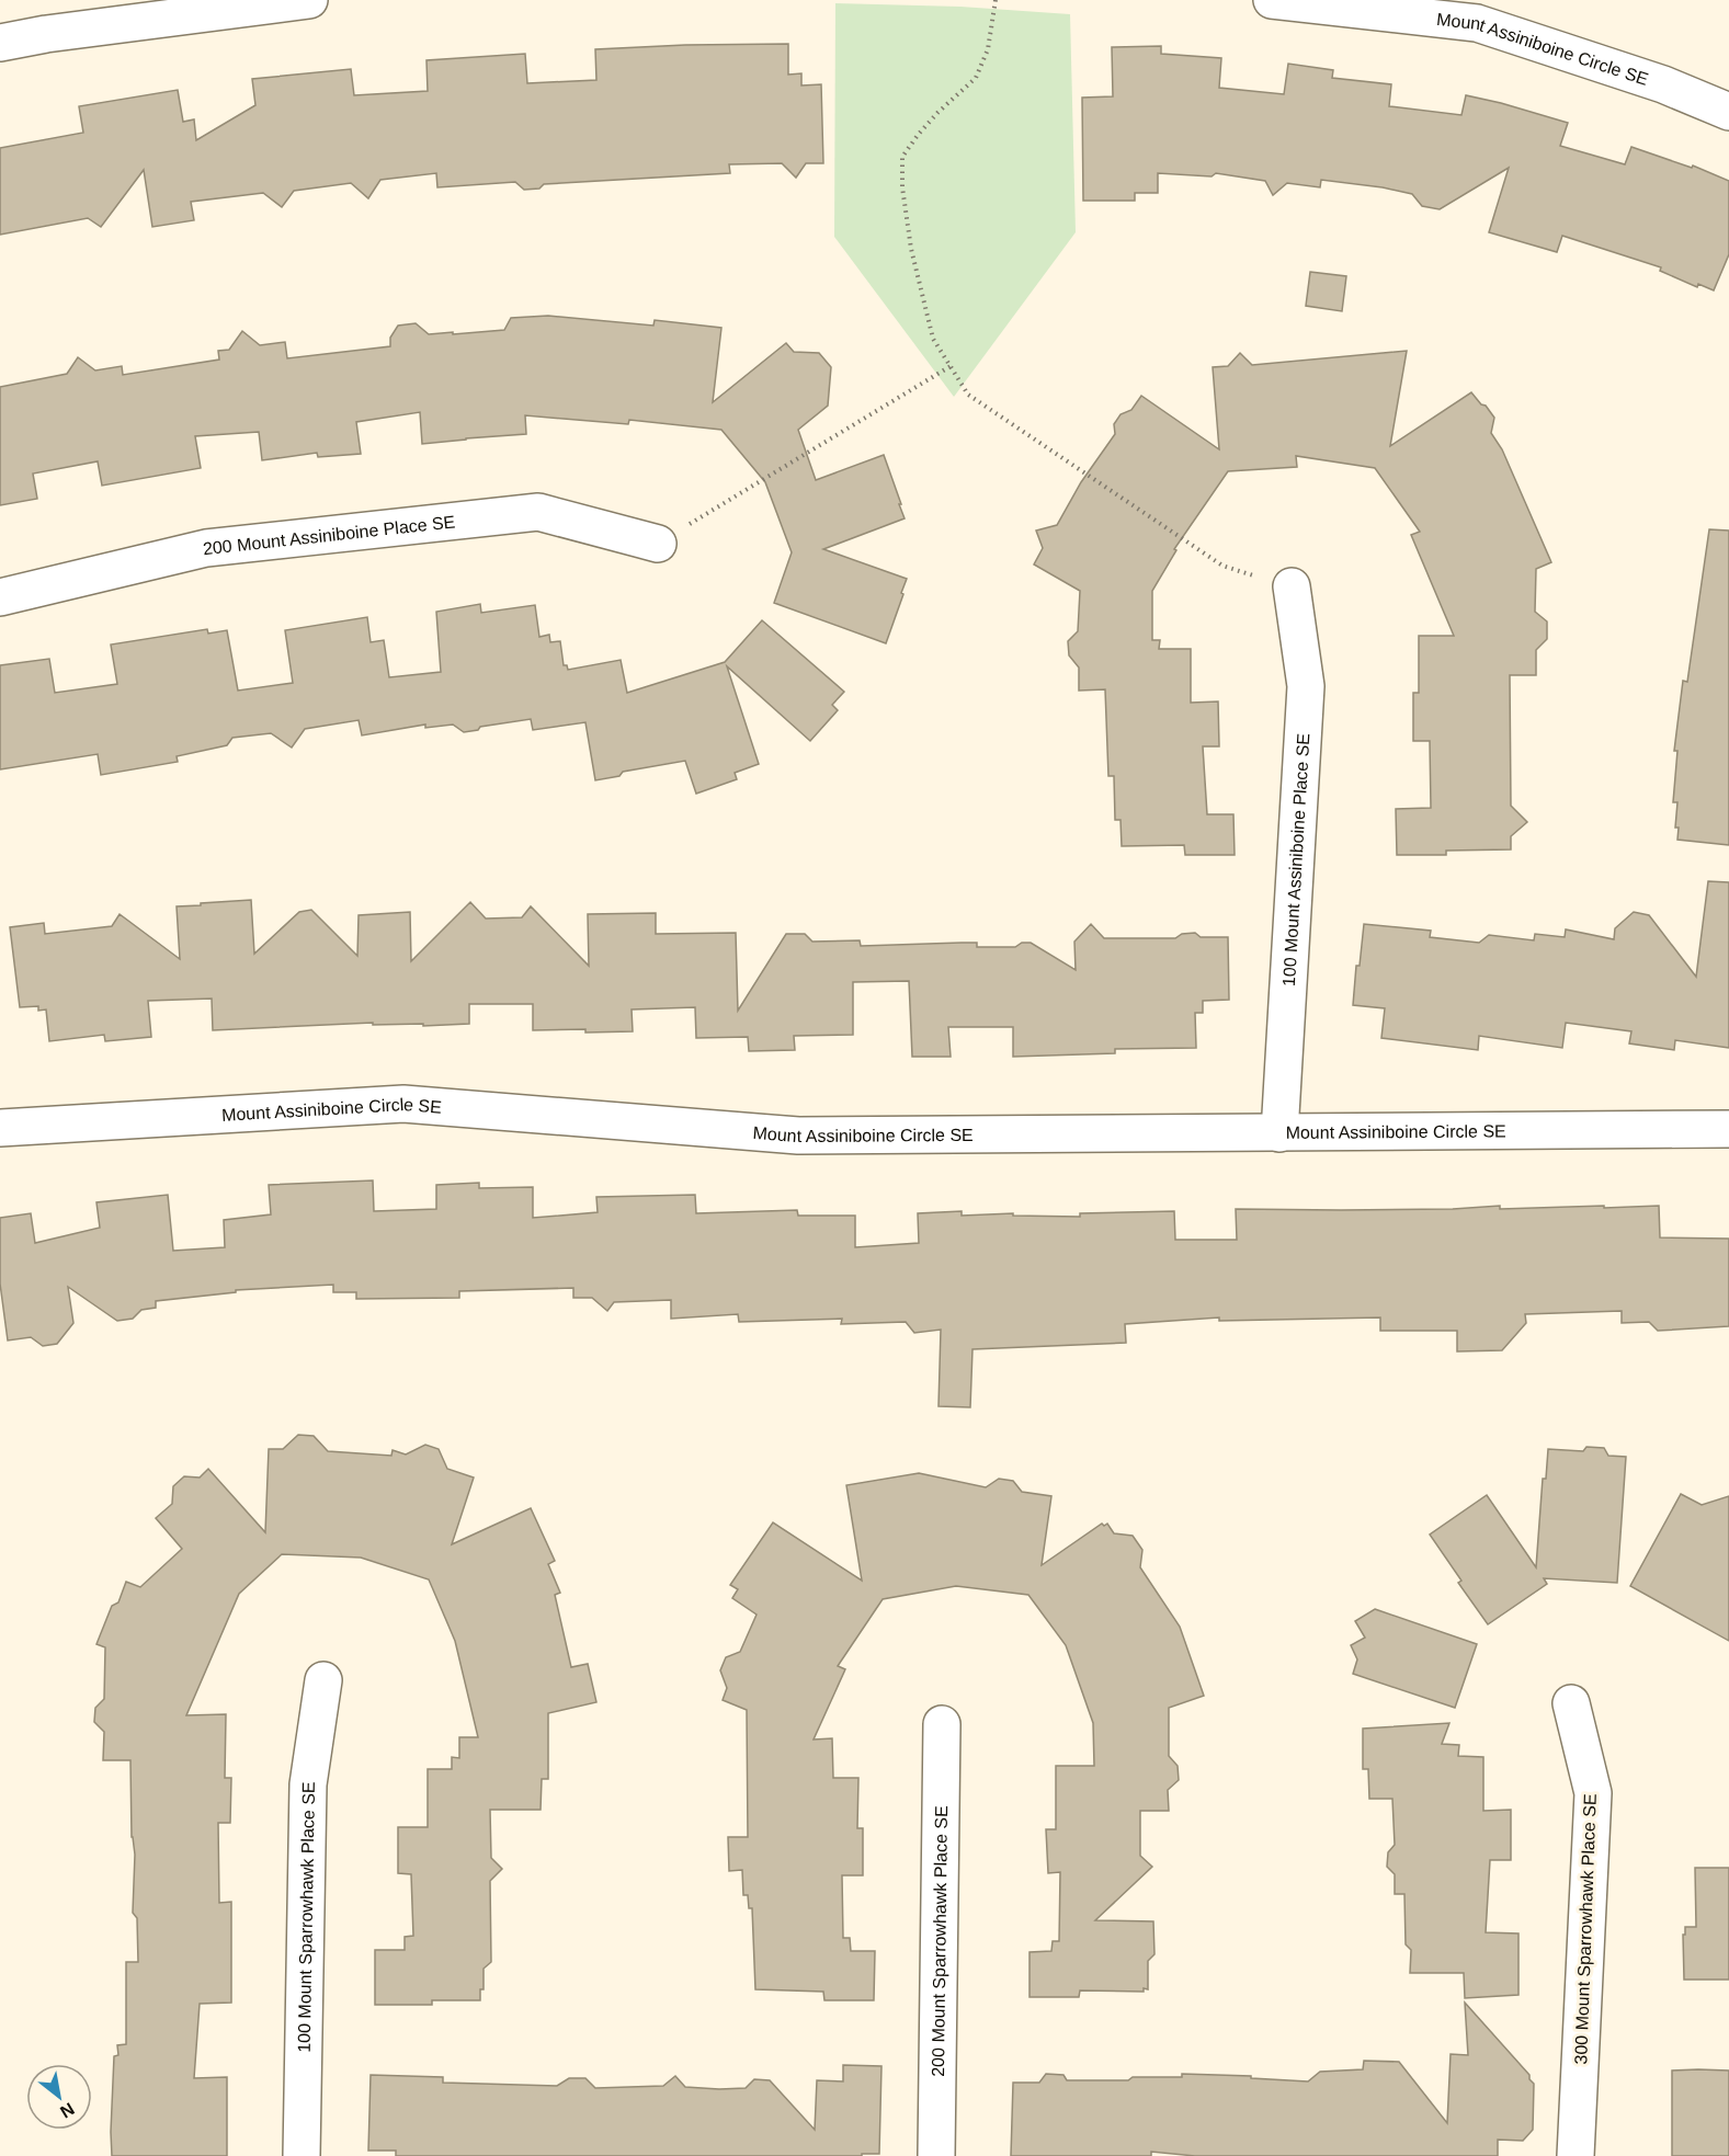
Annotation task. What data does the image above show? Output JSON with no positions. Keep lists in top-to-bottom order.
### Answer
{
  "streets": {
    "street": [
      "Mount Assiniboine Circle SE",
      "200 Mount Assiniboine Place SE",
      "100 Mount Assiniboine Place SE",
      "100 Mount Sparrowhawk Place SE",
      "300 Mount Sparrowhawk Place SE",
      "200 Mount Sparrowhawk Place SE"
    ]
  },
  "crossings": [
    ["Mount Assiniboine Circle SE", "100 Mount Assiniboine Place SE"]
  ],
  "north": "bottom right"
}
